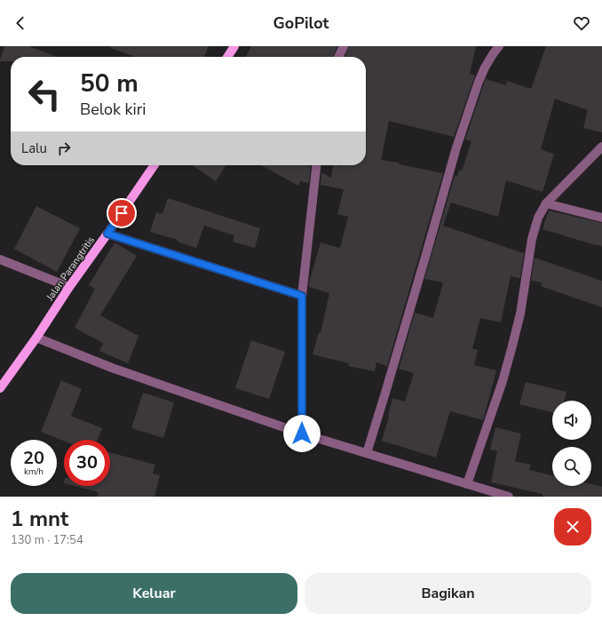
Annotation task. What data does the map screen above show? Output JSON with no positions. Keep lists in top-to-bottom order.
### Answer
{
  "streets": {
    "main road": ["Jalan Parangtritis"]
  },
  "page": {
    "header": "GoPilot",
    "turn": ["50 m", "Belok kiri"],
    "then": "Lalu",
    "speed": "20 km/h",
    "limit": "30",
    "heading": ["1 mnt", "130 m · 17:54"],
    "buttons": ["Keluar", "Bagikan"]
  }
}
